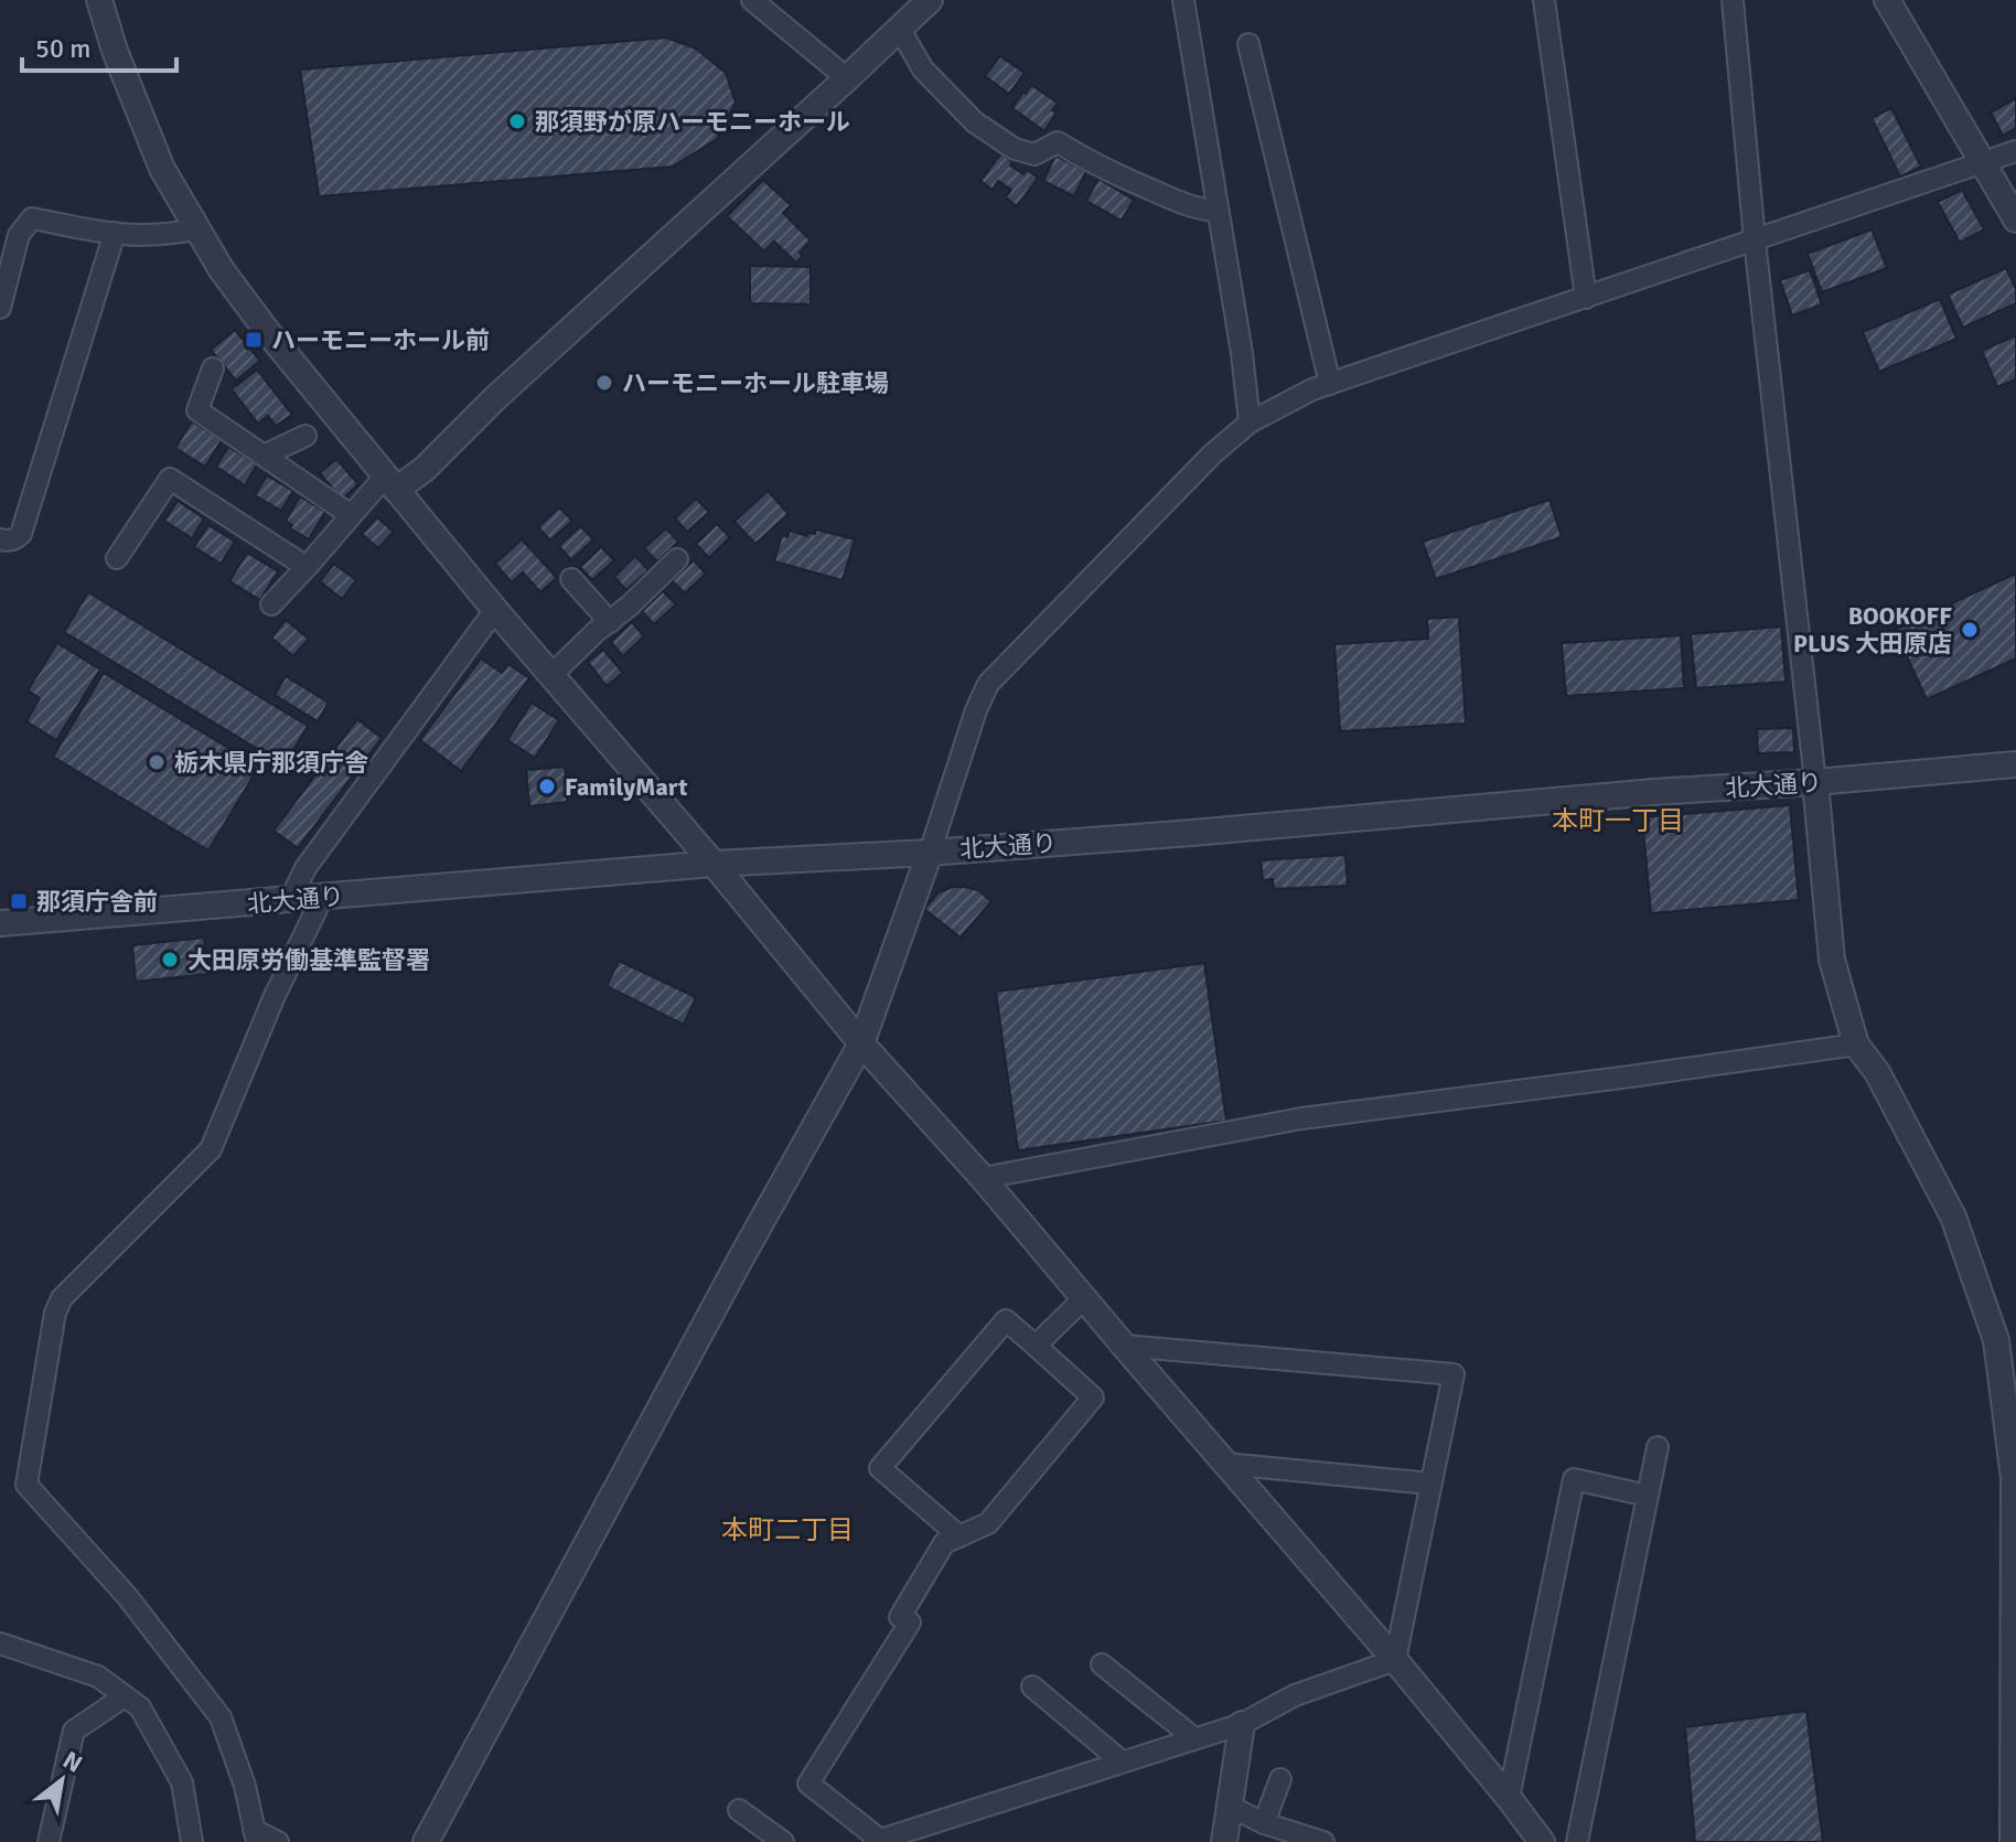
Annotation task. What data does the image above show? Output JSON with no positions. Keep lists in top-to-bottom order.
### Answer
{
  "streets": {
    "street": ["北大通り"]
  },
  "districts": ["本町一丁目", "本町二丁目"],
  "places": {
    "other": [
      "那須野が原ハーモニーホール",
      "ハーモニーホール駐車場",
      "BOOKOFF PLUS 大田原店",
      "栃木県庁那須庁舎",
      "FamilyMart",
      "大田原労働基準監督署"
    ],
    "transit": ["ハーモニーホール前", "那須庁舎前"]
  },
  "scale_bar": "50 m",
  "north": "top right"
}
